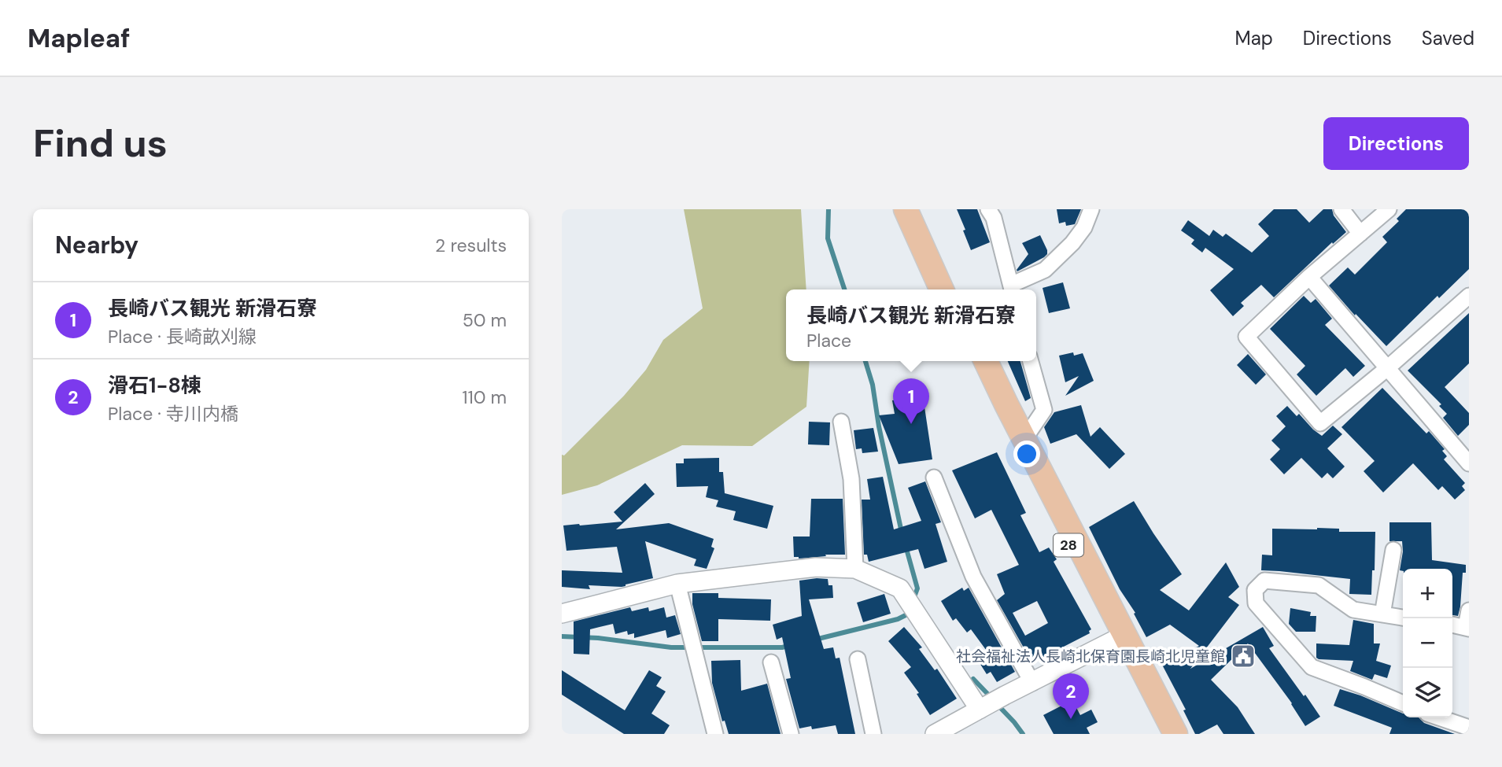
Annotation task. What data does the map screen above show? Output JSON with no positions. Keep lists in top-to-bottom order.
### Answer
{
  "streets": {
    "main road": ["28"]
  },
  "places": {
    "public building": ["社会福祉法人長崎北保育園長崎北児童館"]
  },
  "page": {
    "header": "Mapleaf",
    "nav": ["Map", "Directions", "Saved"],
    "buttons": "Directions",
    "title": "Find us",
    "heading": ["Nearby", "2 results"],
    "list": [
      {
        "mark": "1",
        "name": "長崎バス観光 新滑石寮",
        "note": "Place · 長崎畝刈線",
        "value": "50 m"
      },
      {
        "mark": "2",
        "name": "滑石1-8棟",
        "note": "Place · 寺川内橋",
        "value": "110 m"
      }
    ],
    "popup": ["長崎バス観光 新滑石寮", "Place"],
    "pins": ["1", "2"],
    "map_buttons": ["+", "−"]
  }
}
